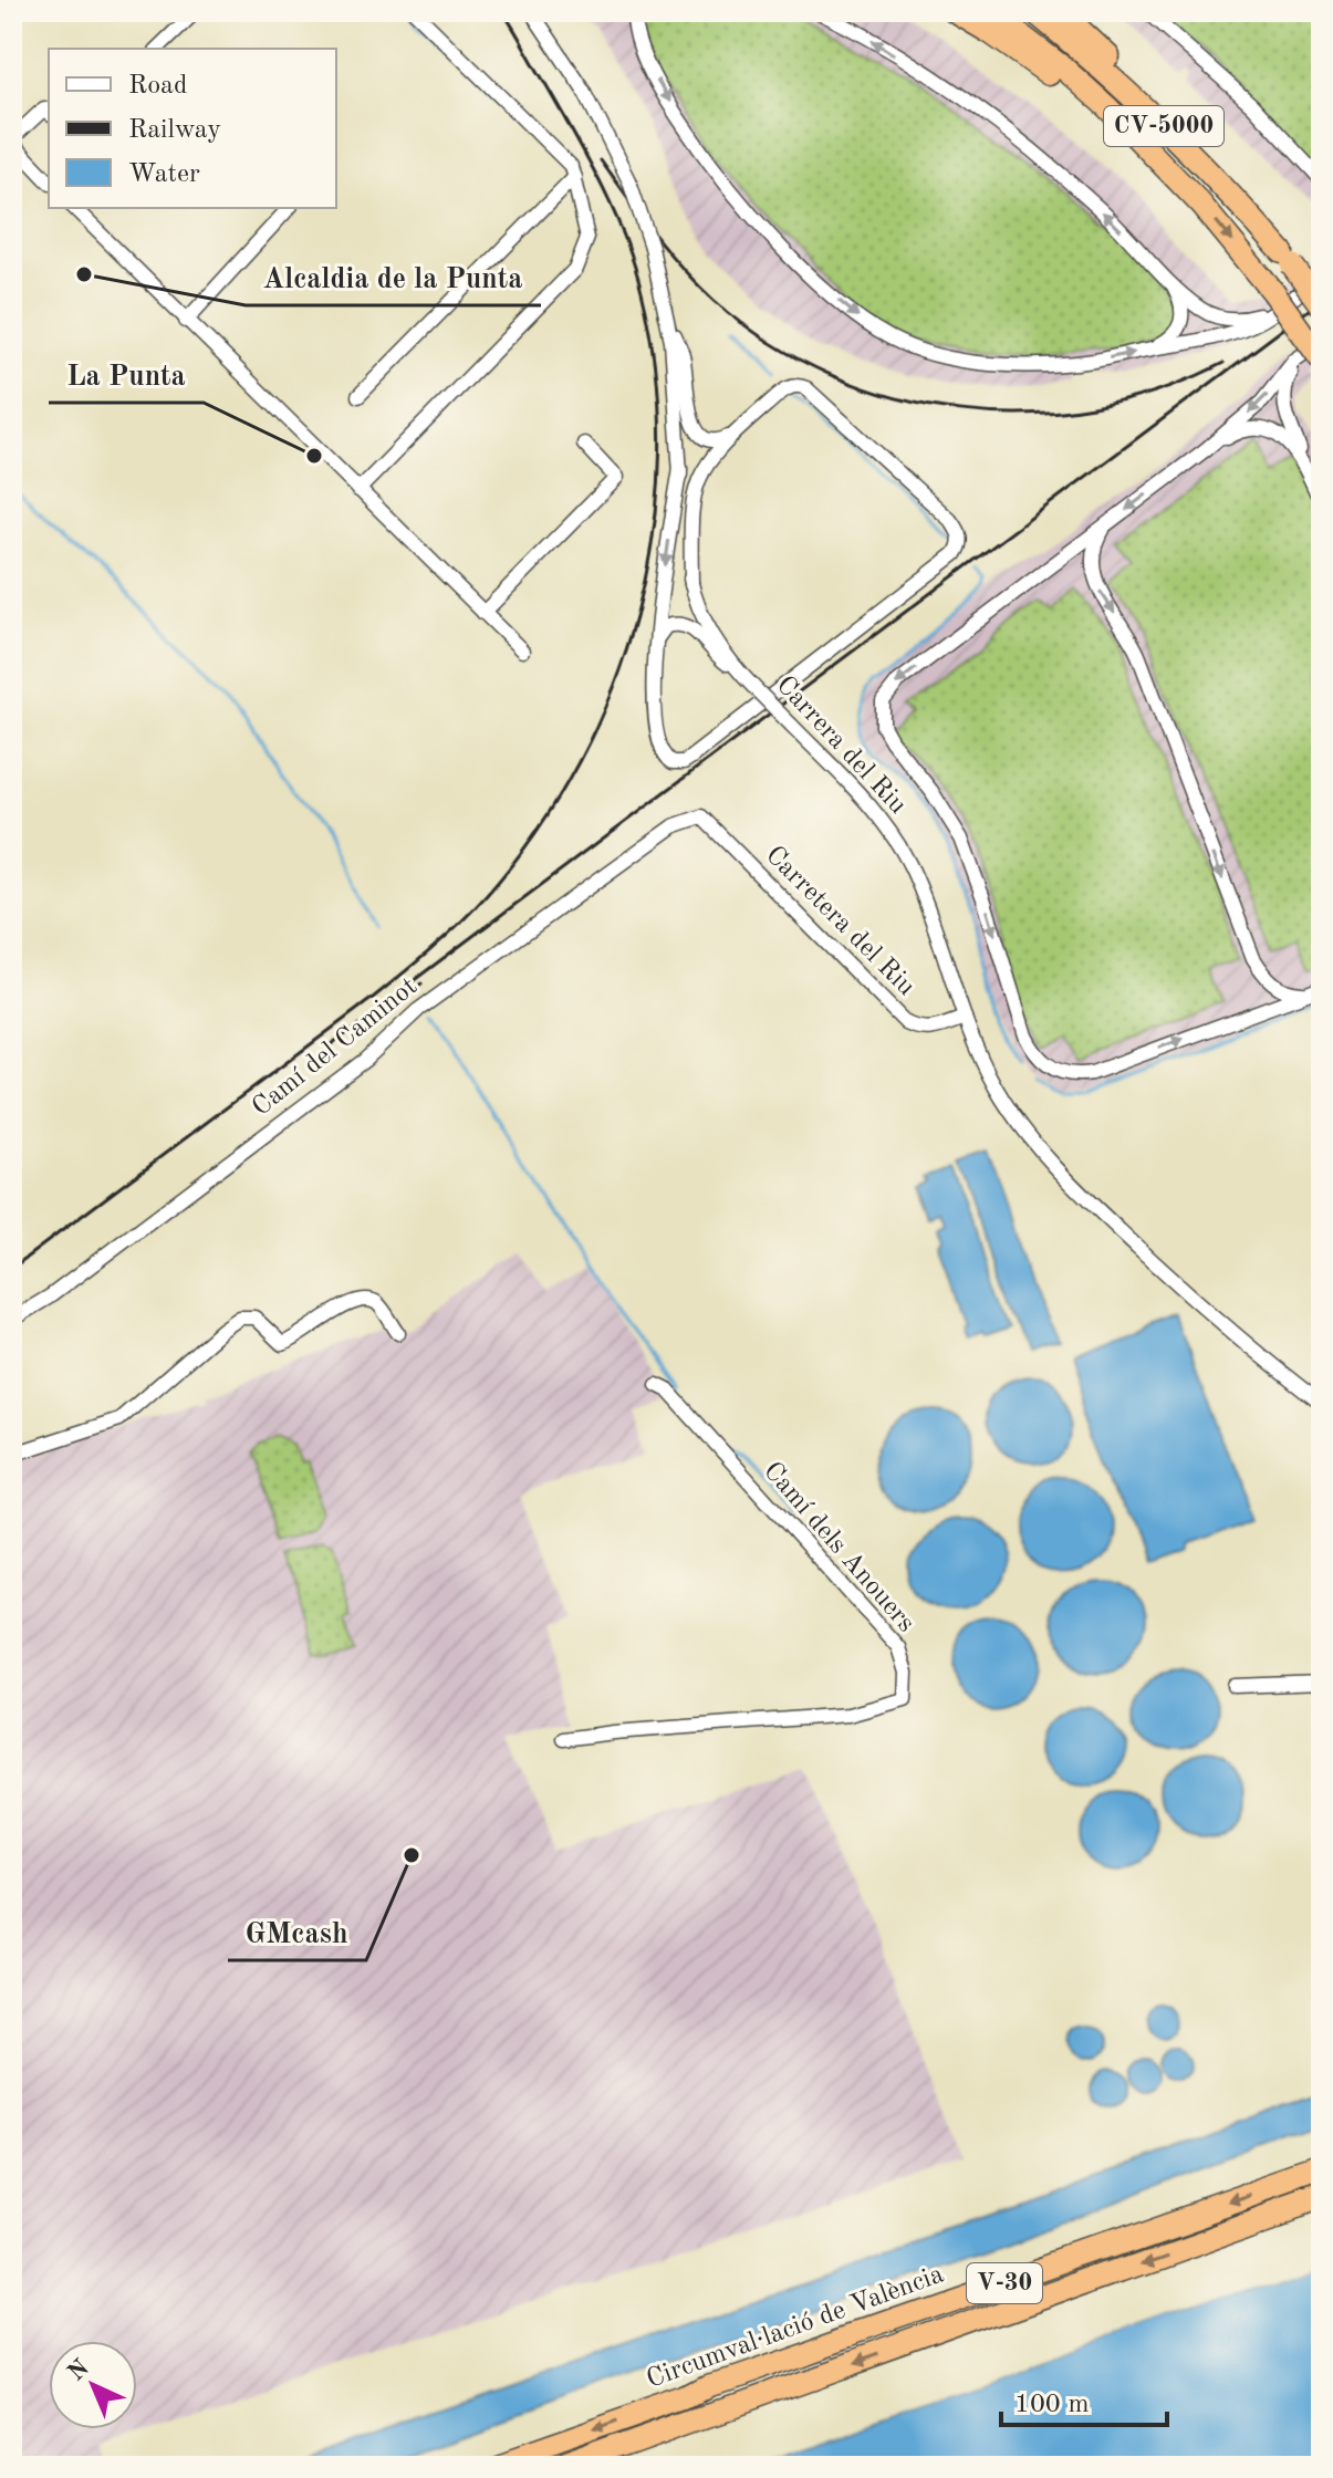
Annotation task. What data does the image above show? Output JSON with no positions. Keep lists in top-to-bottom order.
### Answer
{
  "streets": {
    "highway": ["CV-5000", "V-30", "Circumval·lació de València"],
    "street": [
      "Carrera del Riu",
      "Carretera del Riu",
      "Camí del Caminot",
      "Camí dels Anouers"
    ]
  },
  "crossings": [
    ["Carrera del Riu", "Carretera del Riu"],
    ["Carretera del Riu", "Camí del Caminot"]
  ],
  "one_way": ["Circumval·lació de València"],
  "places": ["Alcaldia de la Punta", "La Punta", "GMcash"],
  "legend": ["Road", "Railway", "Water"],
  "scale_bar": "100 m",
  "north": "top left"
}
